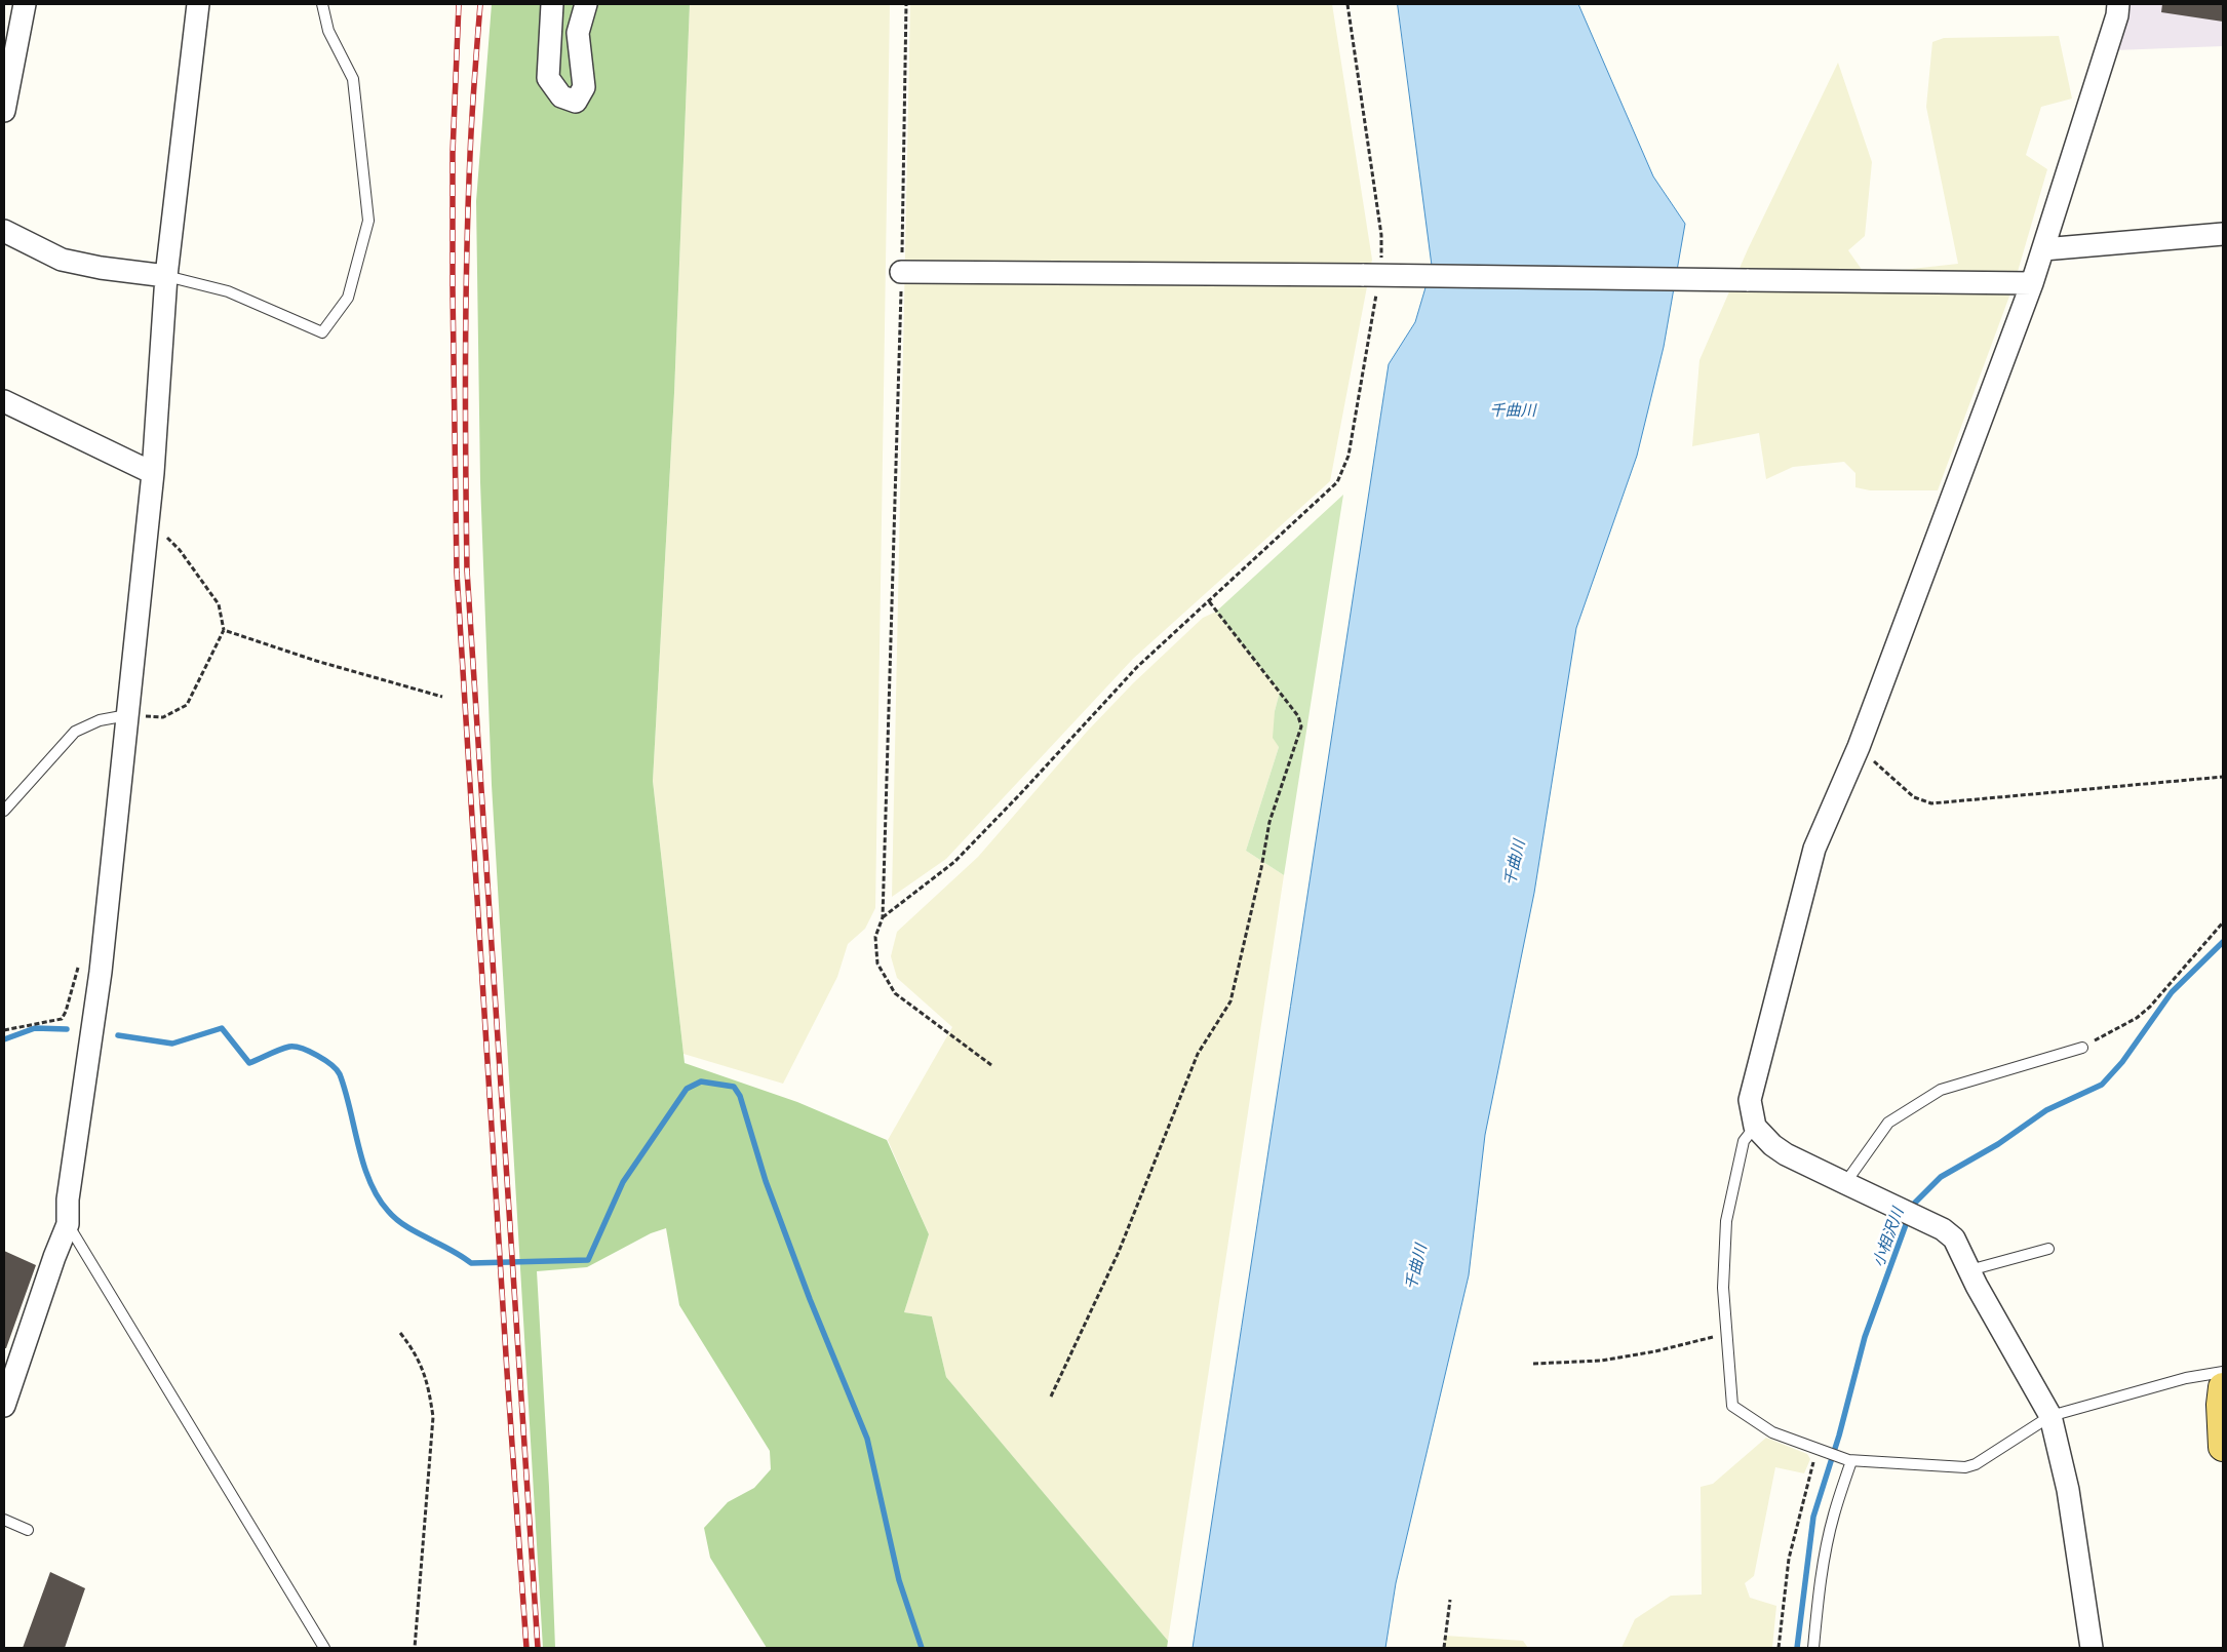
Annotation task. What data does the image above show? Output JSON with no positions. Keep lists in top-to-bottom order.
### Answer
{
  "water": ["千曲川", "小相沢川"]
}
